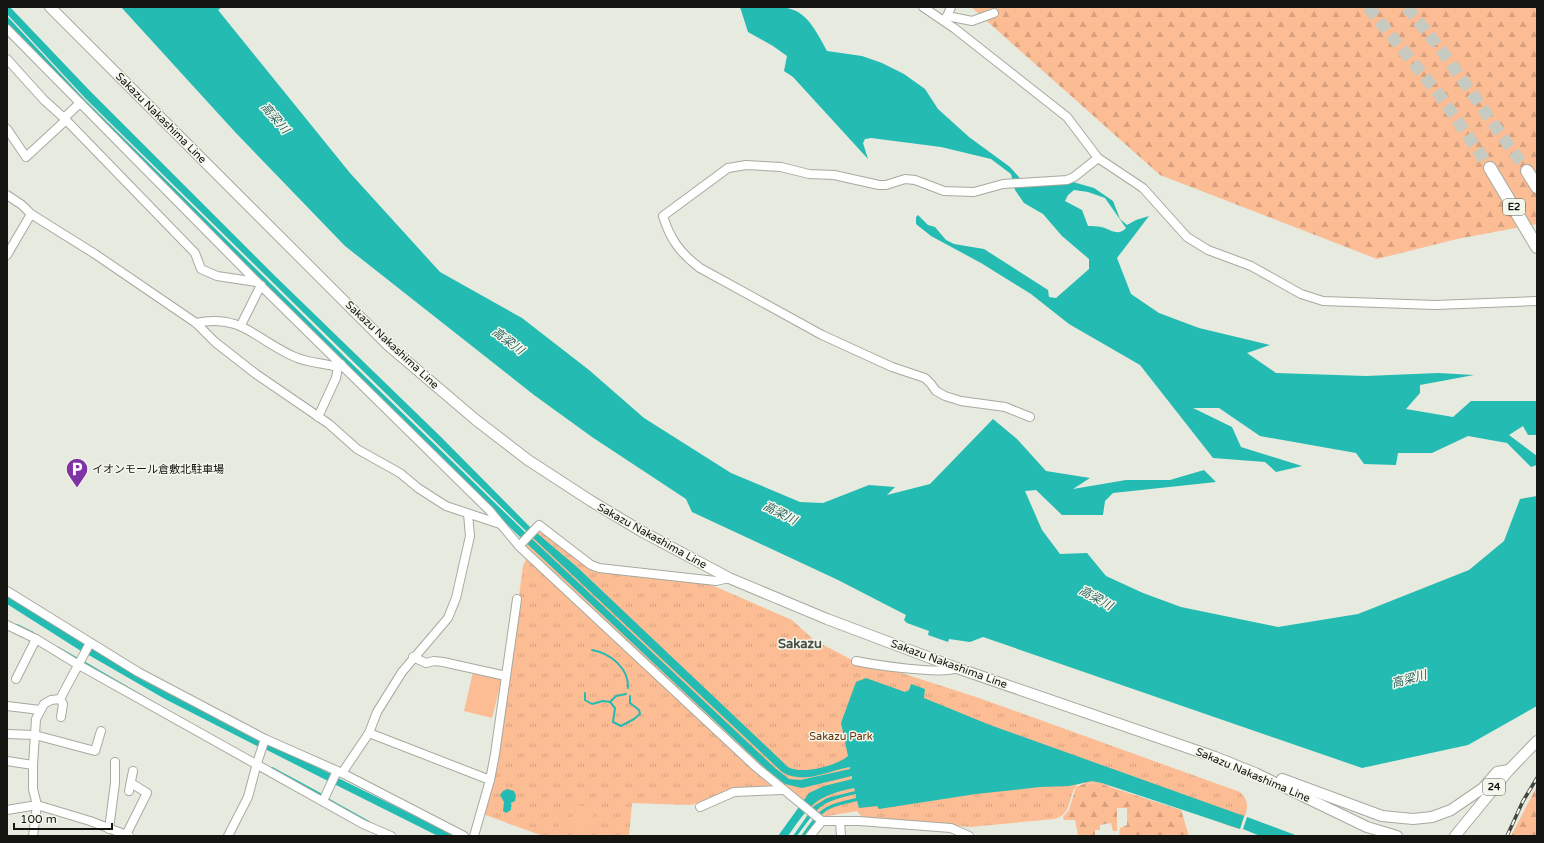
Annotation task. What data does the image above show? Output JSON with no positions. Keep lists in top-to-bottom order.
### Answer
{
  "streets": {
    "highway": ["E2"],
    "main road": ["Sakazu Nakashima Line", "24"]
  },
  "districts": ["Sakazu"],
  "water": ["高梁川"],
  "parks": ["Sakazu Park"],
  "places": {
    "parking": ["イオンモール倉敷北駐車場"]
  },
  "scale_bar": "100 m"
}
